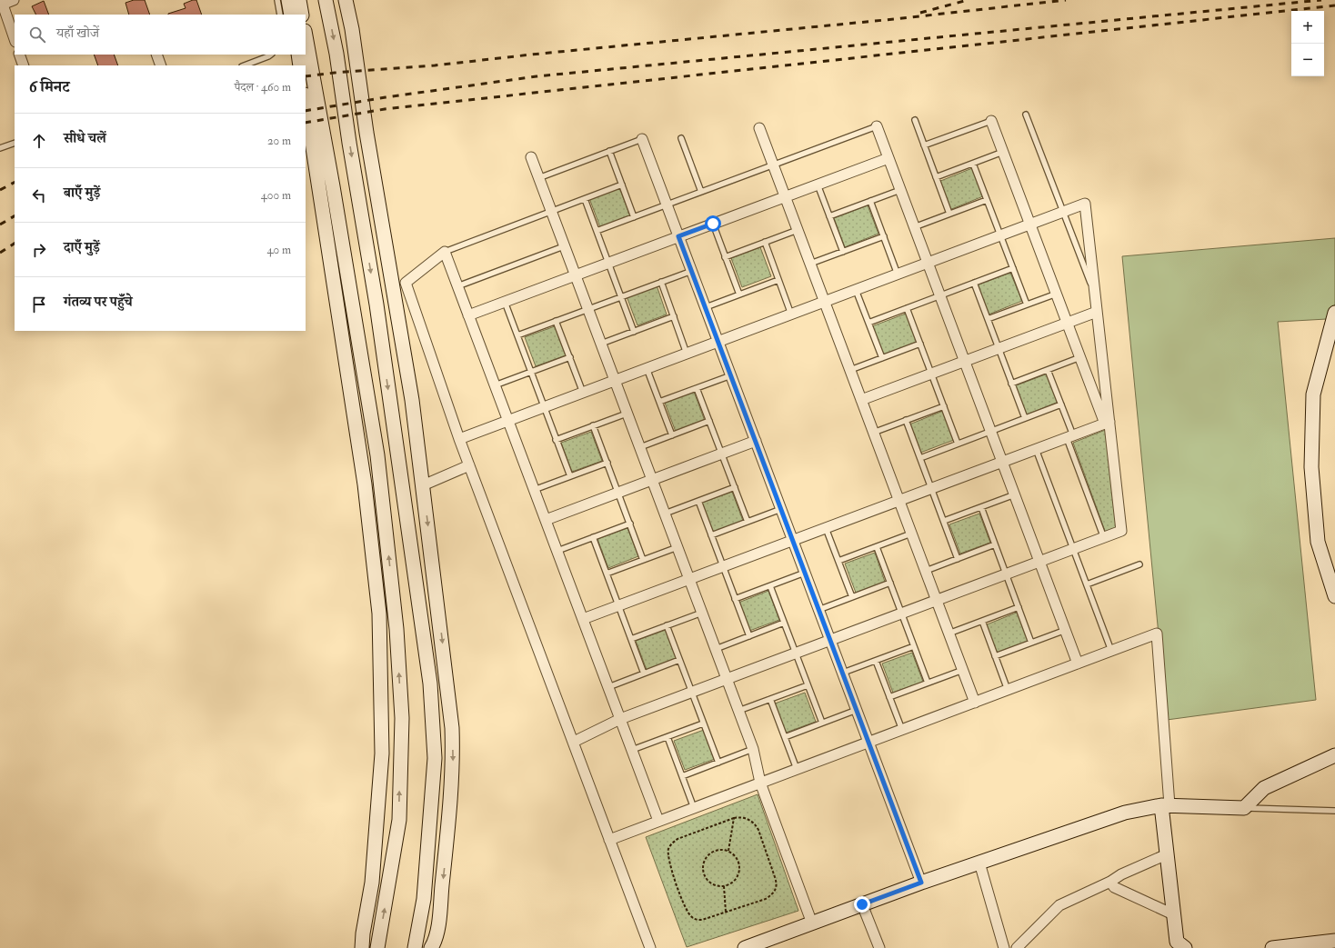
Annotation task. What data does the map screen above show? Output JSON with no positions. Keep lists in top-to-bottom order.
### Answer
{
  "page": {
    "map_buttons": ["+", "−"],
    "search": "यहाँ खोजें",
    "heading": ["6 मिनट", "पैदल · 460 m"],
    "list": [
      ["सीधे चलें", "20 m"],
      ["बाएँ मुड़ें", "400 m"],
      ["दाएँ मुड़ें", "40 m"],
      "गंतव्य पर पहुँचे"
    ]
  }
}
